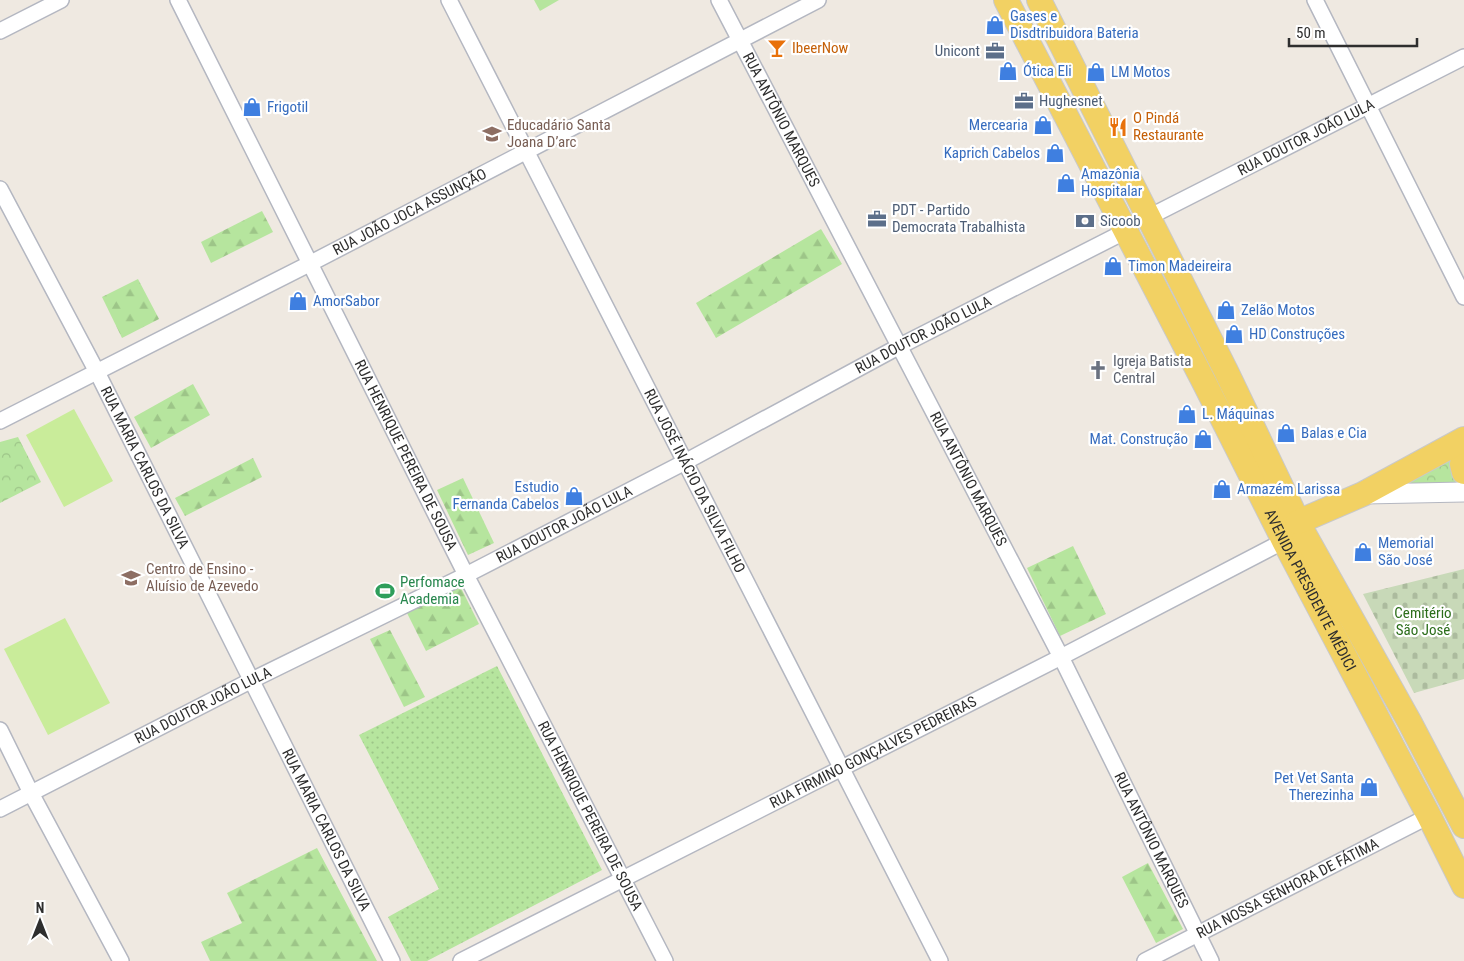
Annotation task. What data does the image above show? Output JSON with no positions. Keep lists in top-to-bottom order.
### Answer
{
  "streets": {
    "main road": ["AVENIDA PRESIDENTE MÉDICI"],
    "street": [
      "RUA ANTÔNIO MARQUES",
      "RUA DOUTOR JOÃO LULA",
      "RUA JOÃO JOCA ASSUNÇÃO",
      "RUA HENRIQUE PEREIRA DE SOUSA",
      "RUA MARIA CARLOS DA SILVA",
      "RUA JOSÉ INÁCIO DA SILVA FILHO",
      "RUA FIRMINO GONÇALVES PEDREIRAS",
      "RUA NOSSA SENHORA DE FÁTIMA"
    ]
  },
  "crossings": [
    ["RUA ANTÔNIO MARQUES", "RUA DOUTOR JOÃO LULA"],
    ["RUA ANTÔNIO MARQUES", "RUA JOÃO JOCA ASSUNÇÃO"],
    ["RUA ANTÔNIO MARQUES", "RUA FIRMINO GONÇALVES PEDREIRAS"],
    ["RUA ANTÔNIO MARQUES", "RUA NOSSA SENHORA DE FÁTIMA"],
    ["RUA DOUTOR JOÃO LULA", "RUA HENRIQUE PEREIRA DE SOUSA"],
    ["RUA DOUTOR JOÃO LULA", "RUA MARIA CARLOS DA SILVA"],
    ["RUA DOUTOR JOÃO LULA", "RUA JOSÉ INÁCIO DA SILVA FILHO"],
    ["RUA DOUTOR JOÃO LULA", "AVENIDA PRESIDENTE MÉDICI"],
    ["RUA JOÃO JOCA ASSUNÇÃO", "RUA HENRIQUE PEREIRA DE SOUSA"],
    ["RUA JOÃO JOCA ASSUNÇÃO", "RUA MARIA CARLOS DA SILVA"],
    ["RUA JOÃO JOCA ASSUNÇÃO", "RUA JOSÉ INÁCIO DA SILVA FILHO"],
    ["RUA HENRIQUE PEREIRA DE SOUSA", "RUA FIRMINO GONÇALVES PEDREIRAS"],
    ["RUA JOSÉ INÁCIO DA SILVA FILHO", "RUA FIRMINO GONÇALVES PEDREIRAS"],
    ["AVENIDA PRESIDENTE MÉDICI", "RUA FIRMINO GONÇALVES PEDREIRAS"],
    ["AVENIDA PRESIDENTE MÉDICI", "RUA NOSSA SENHORA DE FÁTIMA"]
  ],
  "parks": ["Cemitério São José"],
  "places": {
    "shop": [
      "Gases e Disdtribuidora Bateria",
      "Ótica Eli",
      "LM Motos",
      "Frigotil",
      "Mercearia",
      "Kaprich Cabelos",
      "Amazônia Hospitalar",
      "Timon Madeireira",
      "AmorSabor",
      "Zelão Motos",
      "HD Construções",
      "L. Máquinas",
      "Balas e Cia",
      "Mat. Construção",
      "Armazém Larissa",
      "Estudio Fernanda Cabelos",
      "Memorial São José",
      "Pet Vet Santa Therezinha"
    ],
    "bar": ["IbeerNow"],
    "office": ["Unicont", "Hughesnet", "PDT - Partido Democrata Trabalhista"],
    "restaurant": ["O Pindá Restaurante"],
    "school or university": ["Educadário Santa Joana D’arc", "Centro de Ensino - Aluísio de Azevedo"],
    "bank": ["Sicoob"],
    "church": ["Igreja Batista Central"],
    "sports": ["Perfomace Academia"]
  },
  "scale_bar": "50 m",
  "north": "top"
}
